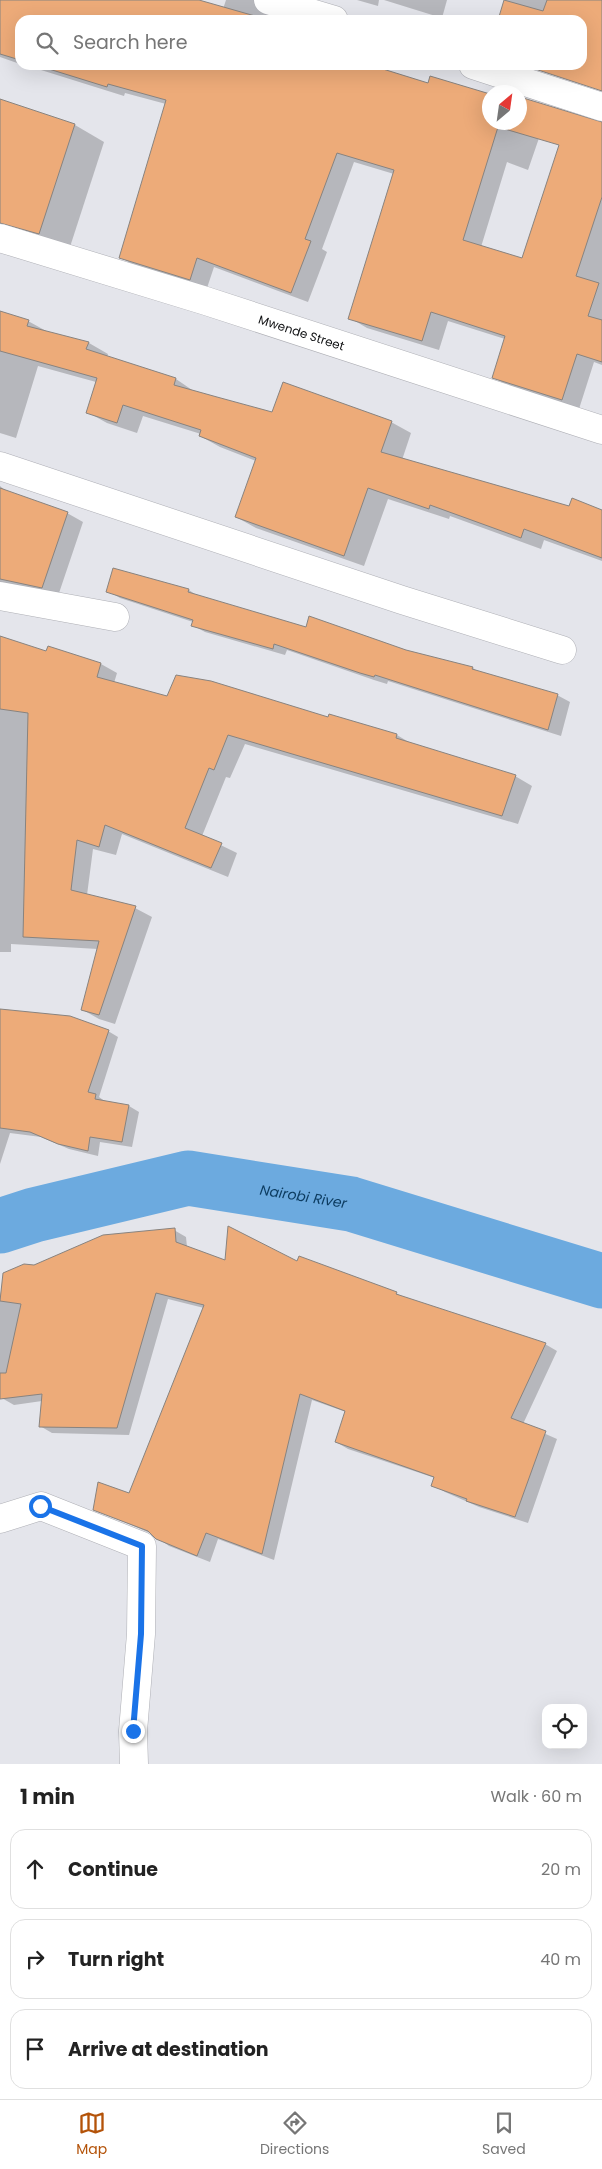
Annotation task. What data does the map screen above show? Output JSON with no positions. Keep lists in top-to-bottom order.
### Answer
{
  "streets": {
    "street": ["Mwende Street"]
  },
  "water": ["Nairobi River"],
  "north": "top right",
  "page": {
    "search": "Search here",
    "heading": ["1 min", "Walk · 60 m"],
    "list": [
      ["Continue", "20 m"],
      ["Turn right", "40 m"],
      "Arrive at destination"
    ],
    "nav": ["Map", "Directions", "Saved"]
  }
}
